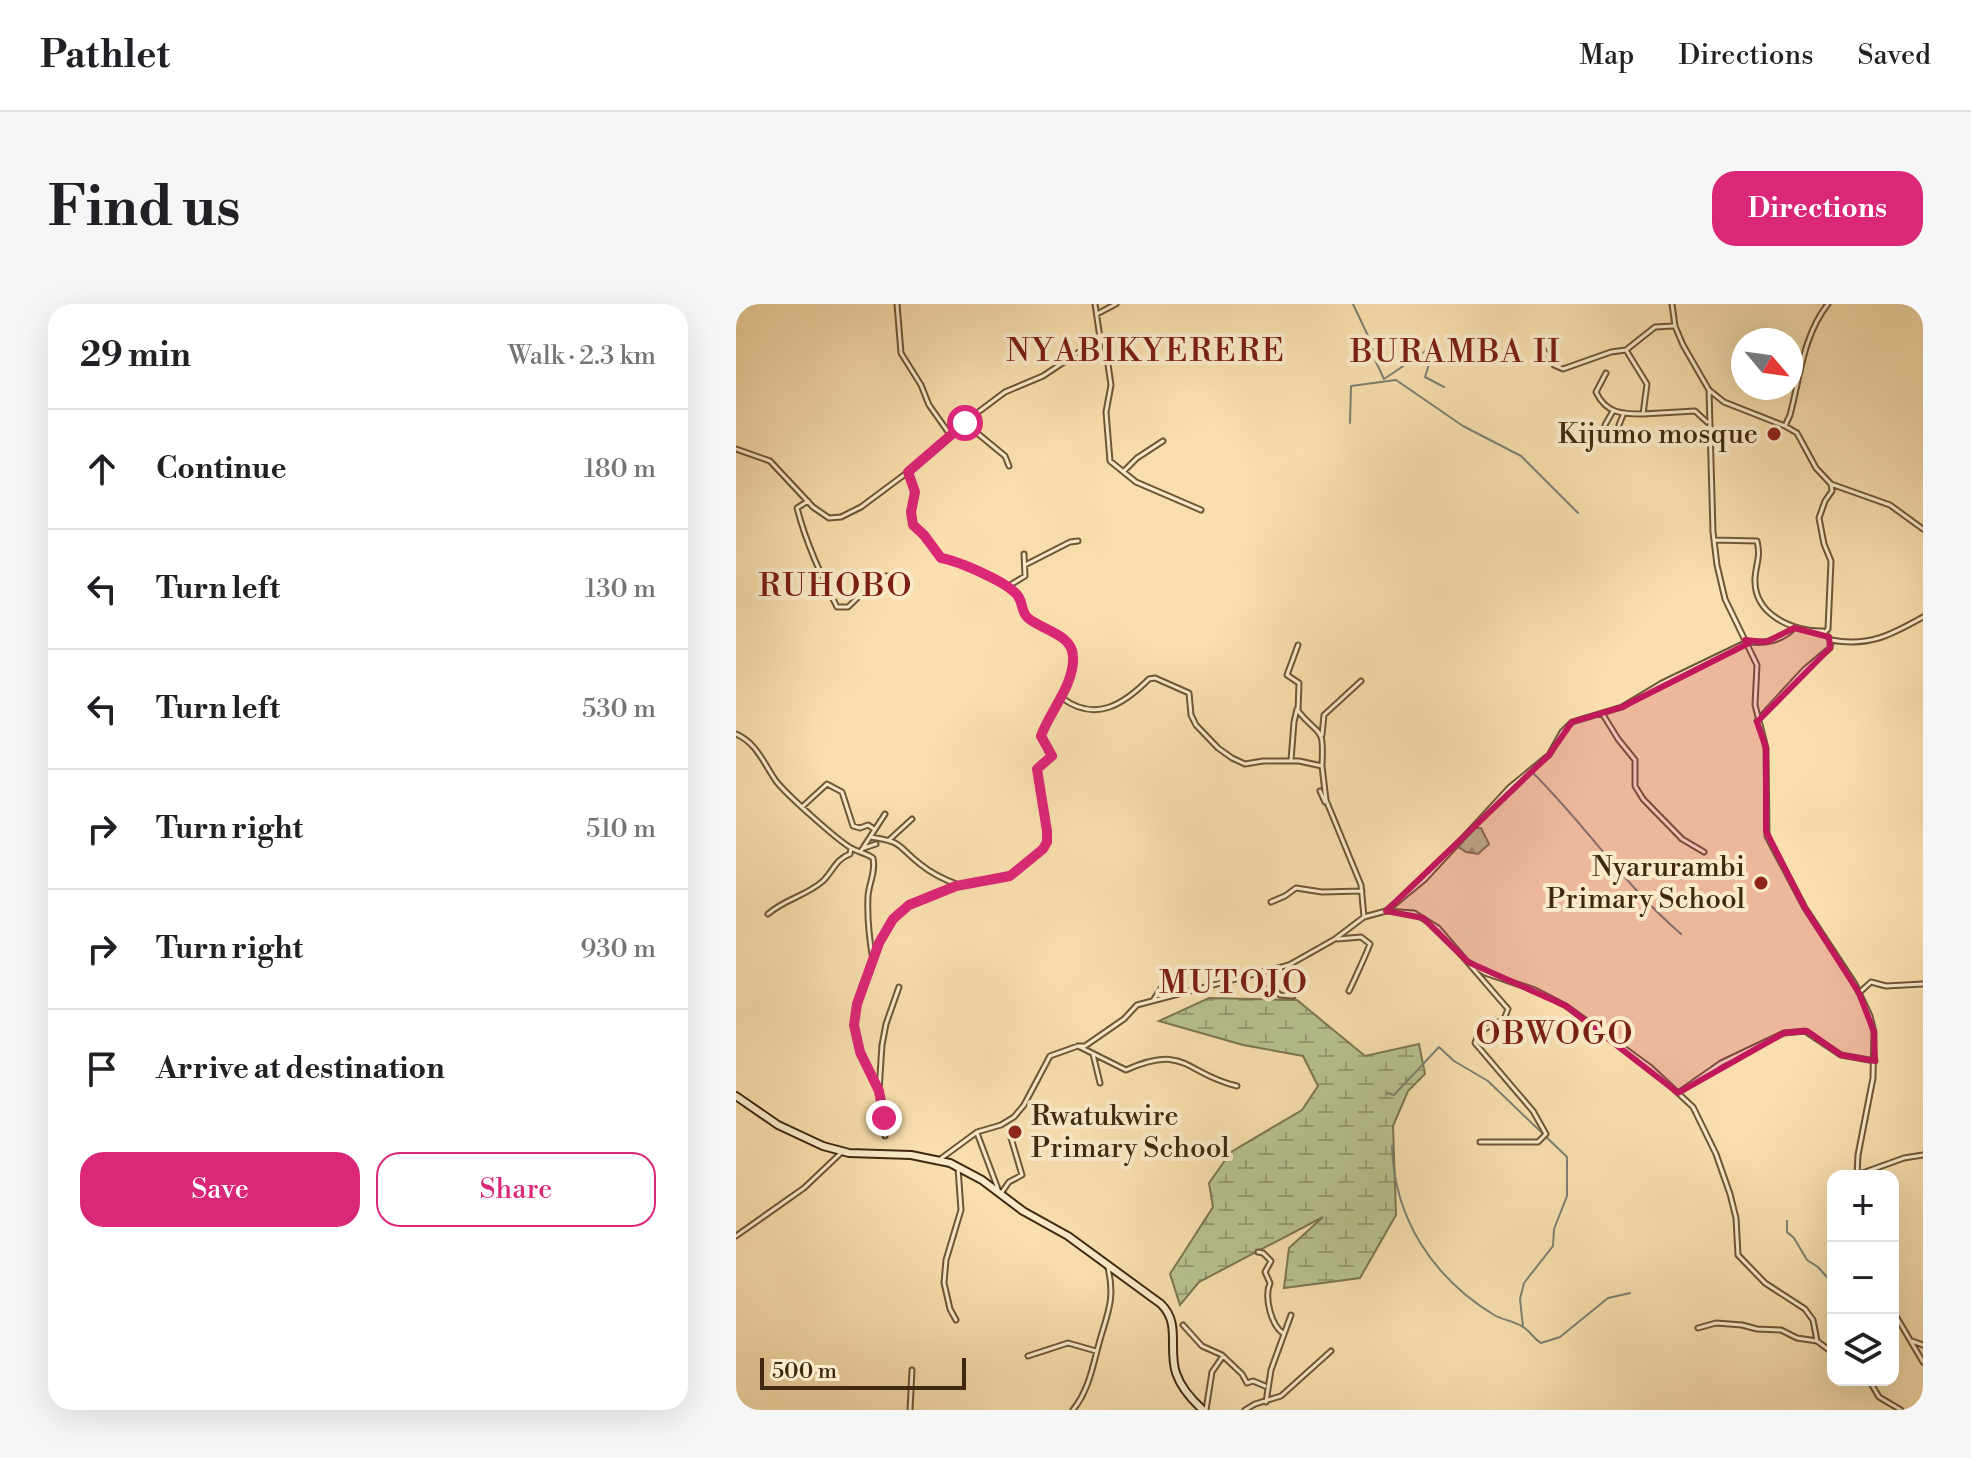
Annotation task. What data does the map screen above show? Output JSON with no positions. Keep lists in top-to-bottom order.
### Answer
{
  "districts": [
    "NYABIKYERERE",
    "BURAMBA II",
    "RUHOBO",
    "MUTOJO",
    "OBWOGO"
  ],
  "places": ["Kijumo mosque", "Nyarurambi Primary School", "Rwatukwire Primary School"],
  "scale_bar": "500 m",
  "north": "bottom right",
  "page": {
    "header": "Pathlet",
    "nav": ["Map", "Directions", "Saved"],
    "buttons": [
      "Directions",
      ["Save", "Share"]
    ],
    "title": "Find us",
    "heading": ["29 min", "Walk · 2.3 km"],
    "list": [
      ["Continue", "180 m"],
      ["Turn left", "130 m"],
      ["Turn left", "530 m"],
      ["Turn right", "510 m"],
      ["Turn right", "930 m"],
      "Arrive at destination"
    ],
    "map_buttons": ["+", "−"],
    "scale": "500 m"
  }
}
